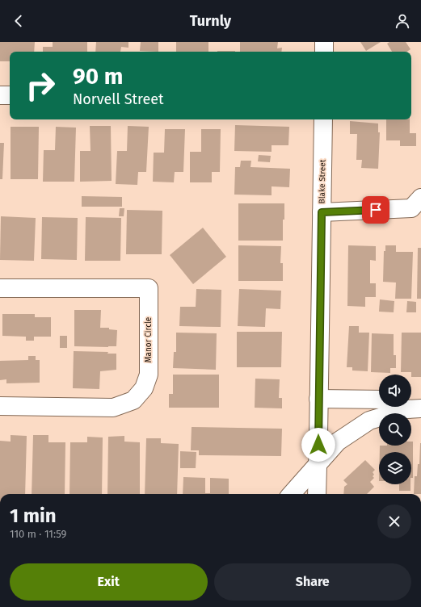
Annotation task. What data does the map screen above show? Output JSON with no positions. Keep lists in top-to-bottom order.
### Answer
{
  "streets": {
    "street": ["Blake Street", "Manor Circle"]
  },
  "page": {
    "header": "Turnly",
    "turn": ["90 m", "Norvell Street"],
    "heading": ["1 min", "110 m · 11:59"],
    "buttons": ["Exit", "Share"]
  }
}
